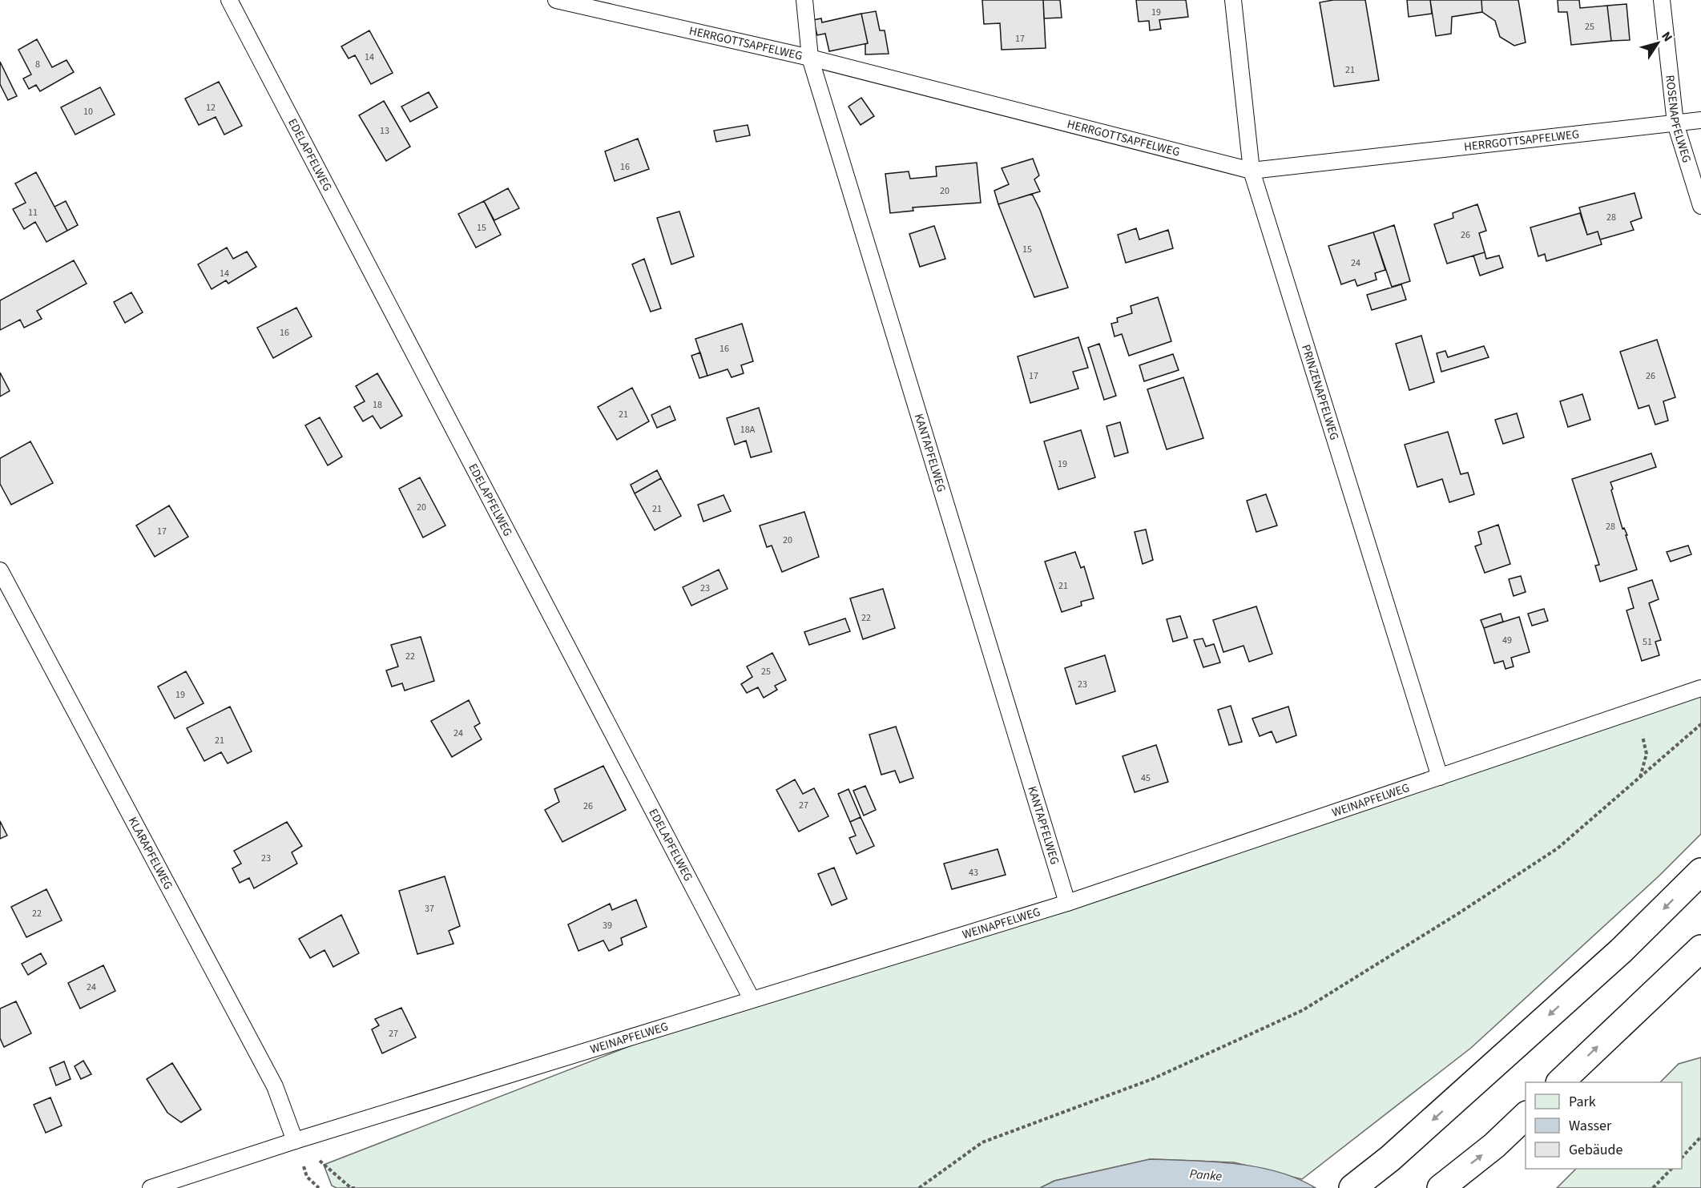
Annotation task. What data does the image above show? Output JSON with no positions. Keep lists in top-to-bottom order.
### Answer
{
  "streets": {
    "lane": [
      "HERRGOTTSAPFELWEG",
      "ROSENAPFELWEG",
      "EDELAPFELWEG",
      "PRINZENAPFELWEG",
      "KANTAPFELWEG",
      "WEINAPFELWEG",
      "KLARAPFELWEG"
    ]
  },
  "crossings": [
    ["HERRGOTTSAPFELWEG", "ROSENAPFELWEG"],
    ["HERRGOTTSAPFELWEG", "PRINZENAPFELWEG"],
    ["HERRGOTTSAPFELWEG", "KANTAPFELWEG"],
    ["EDELAPFELWEG", "WEINAPFELWEG"],
    ["PRINZENAPFELWEG", "WEINAPFELWEG"],
    ["KANTAPFELWEG", "WEINAPFELWEG"],
    ["WEINAPFELWEG", "KLARAPFELWEG"]
  ],
  "water": ["Panke"],
  "house_numbers": [
    "19",
    "25",
    "17",
    "14",
    "8",
    "21",
    "12",
    "10",
    "13",
    "16",
    "20",
    "11",
    "28",
    "15",
    "26",
    "15",
    "24",
    "14",
    "16",
    "16",
    "17",
    "26",
    "18",
    "21",
    "18A",
    "19",
    "20",
    "21",
    "28",
    "17",
    "20",
    "21",
    "23",
    "22",
    "49",
    "51",
    "22",
    "25",
    "23",
    "19",
    "24",
    "21",
    "45",
    "27",
    "26",
    "23",
    "43",
    "37",
    "22",
    "39",
    "24",
    "27"
  ],
  "legend": ["Park", "Wasser", "Gebäude"],
  "north": "top right"
}
